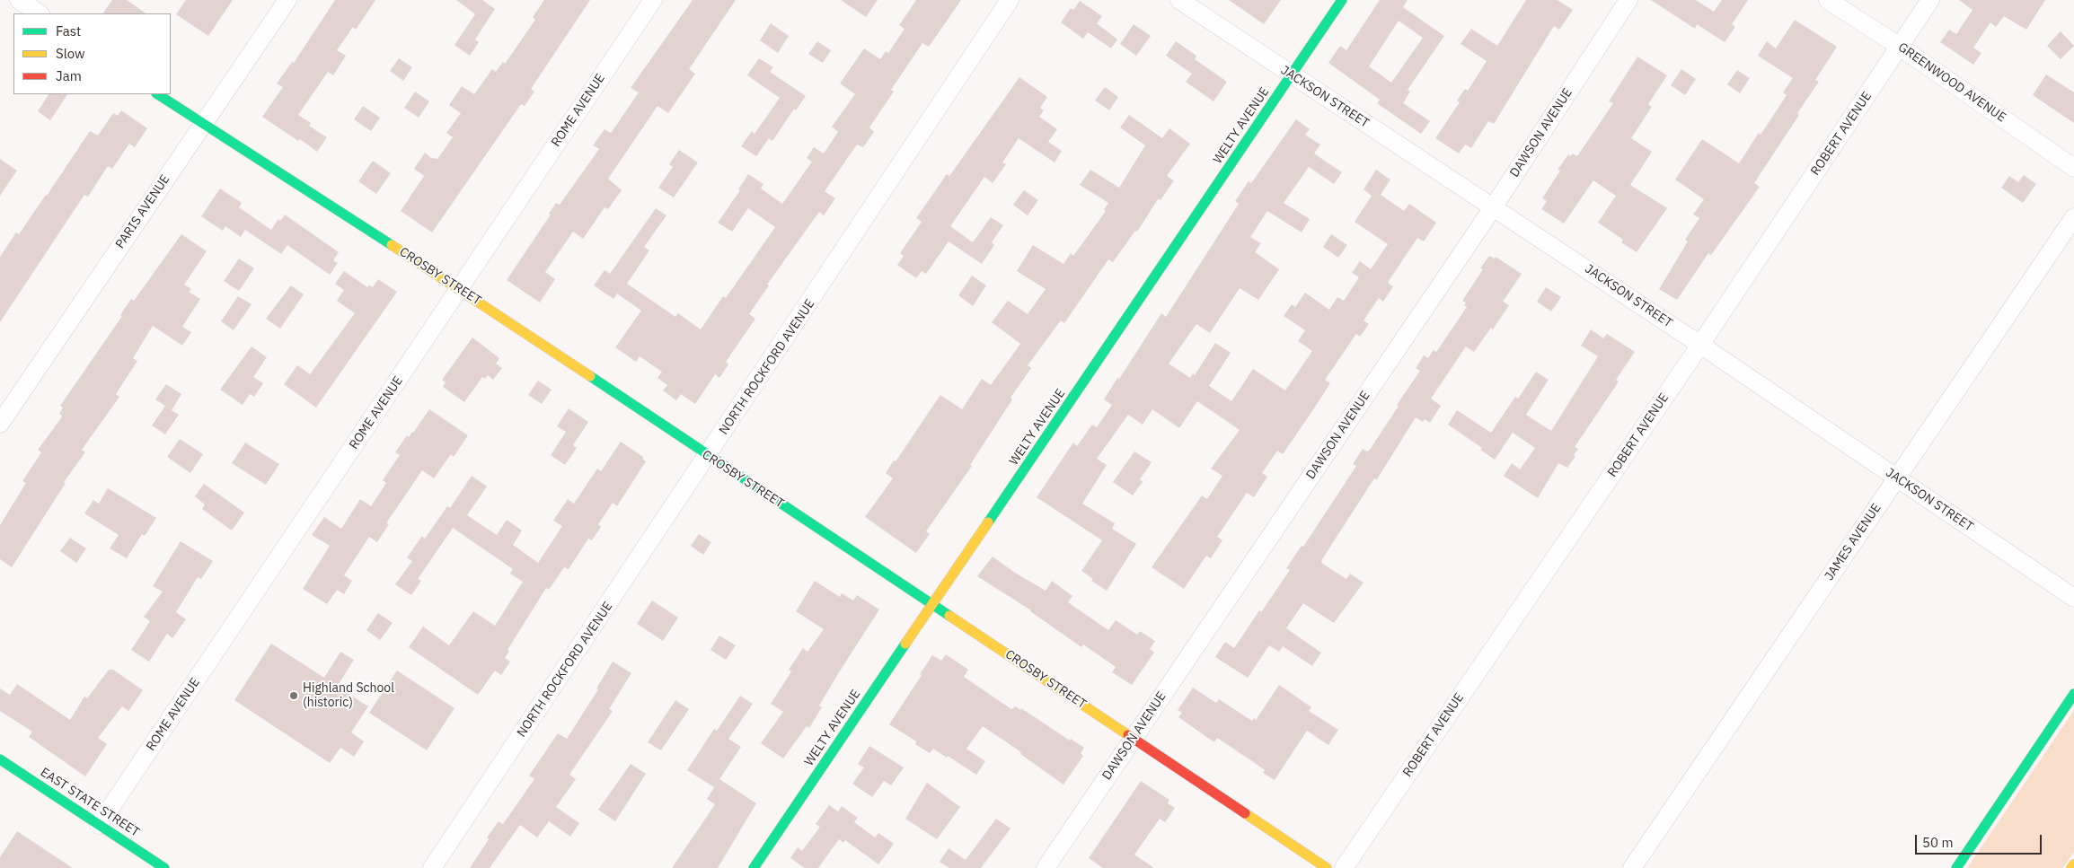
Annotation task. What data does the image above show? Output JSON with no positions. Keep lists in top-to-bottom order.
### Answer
{
  "streets": {
    "street": [
      "GREENWOOD AVENUE",
      "JACKSON STREET",
      "ROME AVENUE",
      "WELTY AVENUE",
      "DAWSON AVENUE",
      "ROBERT AVENUE",
      "PARIS AVENUE",
      "CROSBY STREET",
      "NORTH ROCKFORD AVENUE",
      "JAMES AVENUE",
      "EAST STATE STREET"
    ]
  },
  "crossings": [
    ["GREENWOOD AVENUE", "ROBERT AVENUE"],
    ["JACKSON STREET", "WELTY AVENUE"],
    ["JACKSON STREET", "DAWSON AVENUE"],
    ["JACKSON STREET", "ROBERT AVENUE"],
    ["JACKSON STREET", "JAMES AVENUE"],
    ["ROME AVENUE", "CROSBY STREET"],
    ["ROME AVENUE", "EAST STATE STREET"],
    ["WELTY AVENUE", "CROSBY STREET"],
    ["DAWSON AVENUE", "CROSBY STREET"],
    ["PARIS AVENUE", "CROSBY STREET"],
    ["CROSBY STREET", "NORTH ROCKFORD AVENUE"]
  ],
  "places": ["Highland School (historic)"],
  "legend": ["Fast", "Slow", "Jam"],
  "scale_bar": "50 m"
}
